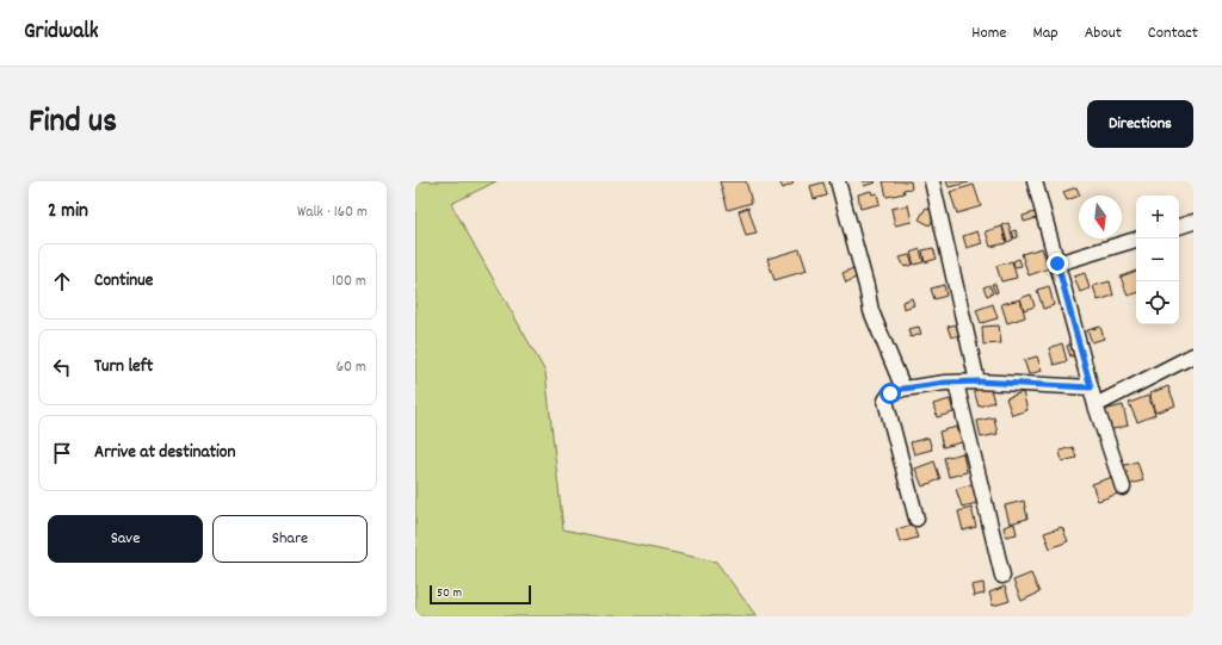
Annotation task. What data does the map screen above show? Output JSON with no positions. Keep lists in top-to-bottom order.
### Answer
{
  "scale_bar": "50 m",
  "north": "bottom",
  "page": {
    "header": "Gridwalk",
    "nav": [
      "Home",
      "Map",
      "About",
      "Contact"
    ],
    "title": "Find us",
    "buttons": [
      "Directions",
      ["Save", "Share"]
    ],
    "heading": ["2 min", "Walk · 160 m"],
    "map_buttons": ["+", "−"],
    "list": [
      ["Continue", "100 m"],
      ["Turn left", "60 m"],
      "Arrive at destination"
    ],
    "scale": "50 m"
  }
}
